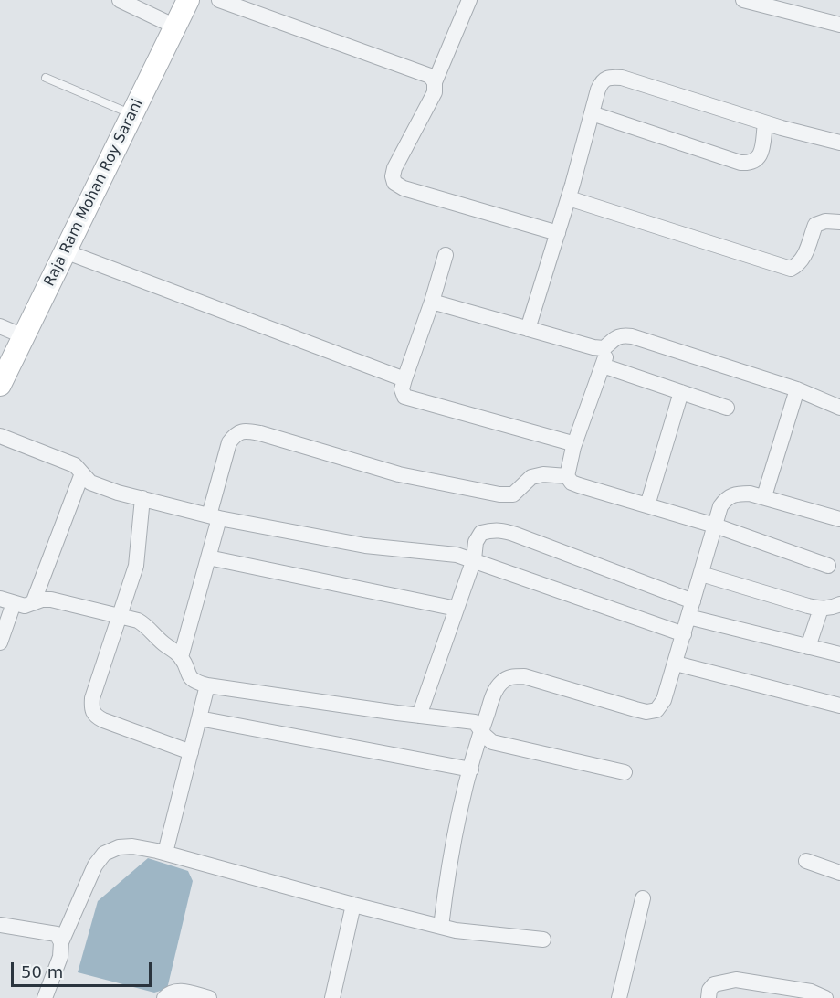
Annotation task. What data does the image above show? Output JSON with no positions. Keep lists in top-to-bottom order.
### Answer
{
  "streets": {
    "street": ["Raja Ram Mohan Roy Sarani"]
  },
  "scale_bar": "50 m"
}
